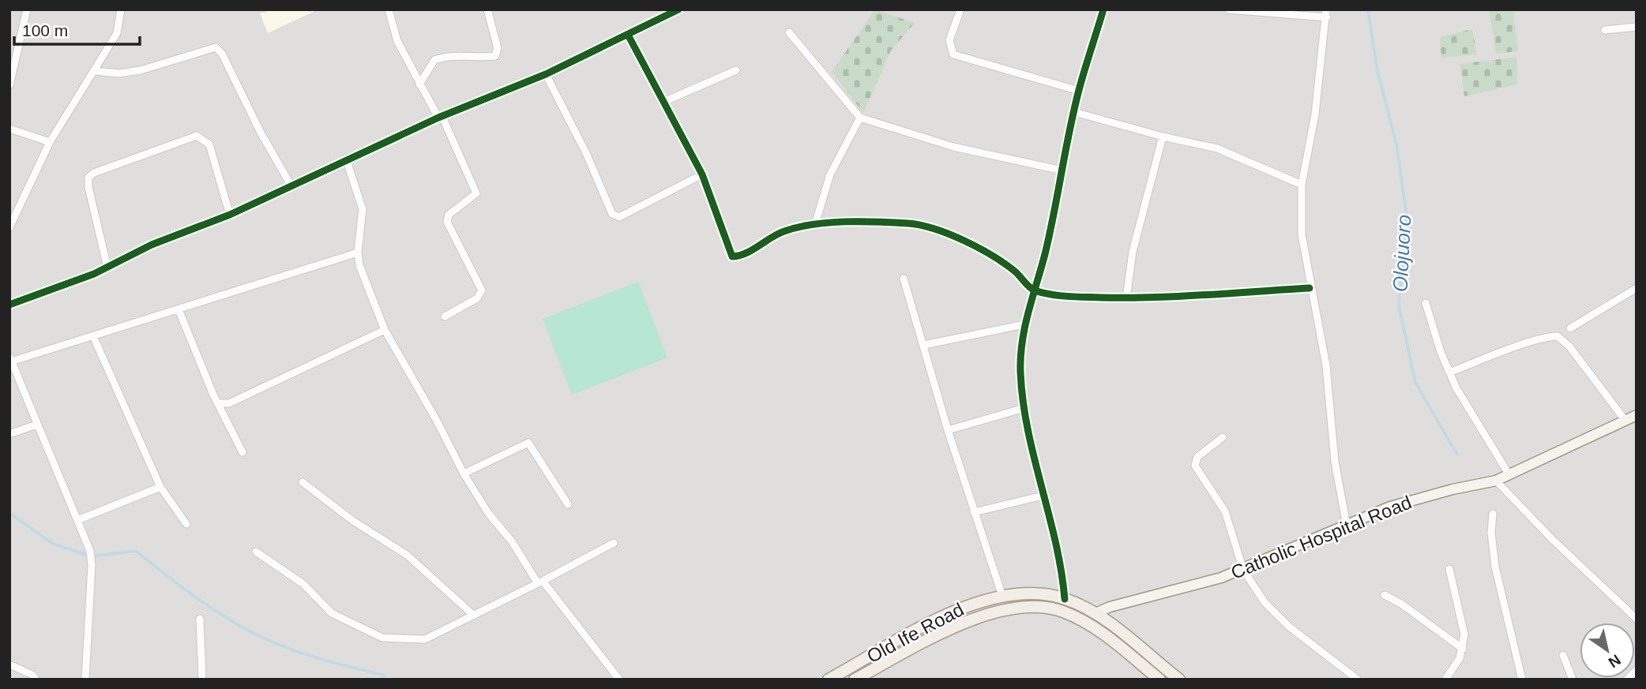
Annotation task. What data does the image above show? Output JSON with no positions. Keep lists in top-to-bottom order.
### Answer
{
  "streets": {
    "main road": ["Old Ife Road"],
    "street": ["Catholic Hospital Road"]
  },
  "crossings": [
    ["Catholic Hospital Road", "Old Ife Road"]
  ],
  "water": ["Olojuoro"],
  "scale_bar": "100 m",
  "north": "bottom right"
}
